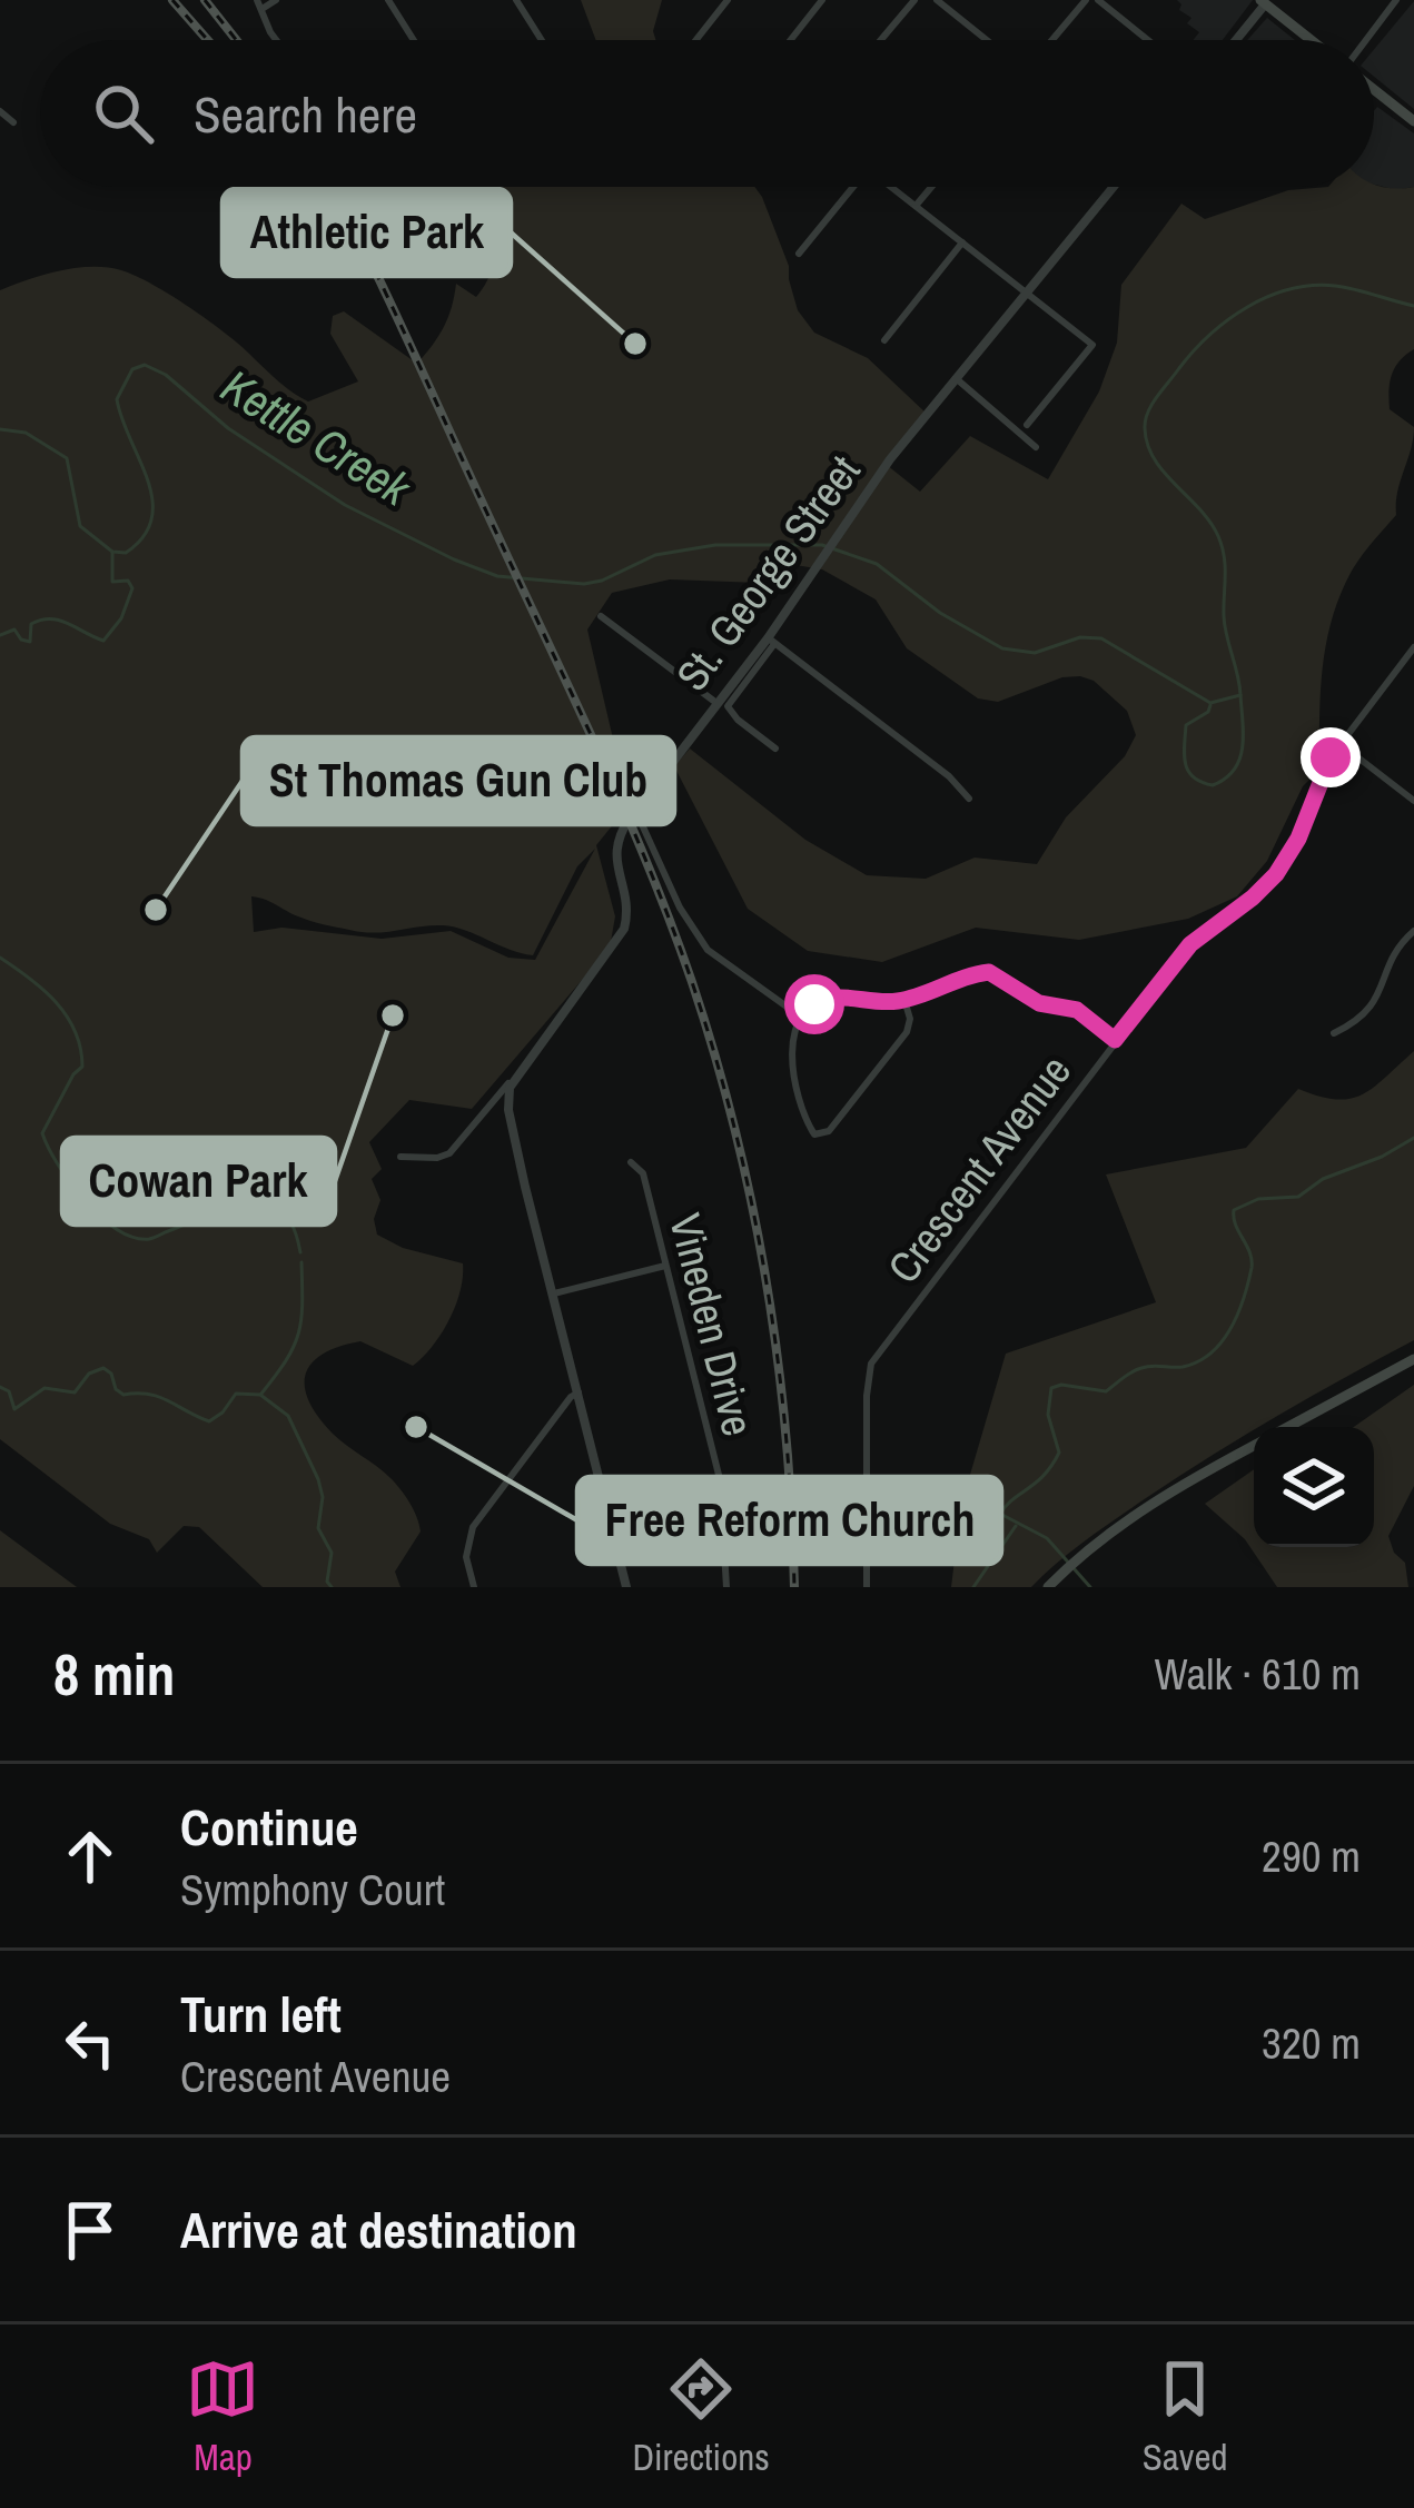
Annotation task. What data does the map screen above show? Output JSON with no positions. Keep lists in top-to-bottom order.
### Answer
{
  "streets": {
    "street": ["St. George Street", "Crescent Avenue", "Vineden Drive"]
  },
  "water": ["Kettle Creek"],
  "places": [
    "Athletic Park",
    "St Thomas Gun Club",
    "Cowan Park",
    "Free Reform Church"
  ],
  "page": {
    "search": "Search here",
    "heading": ["8 min", "Walk · 610 m"],
    "list": [
      ["Continue", "Symphony Court", "290 m"],
      ["Turn left", "Crescent Avenue", "320 m"],
      "Arrive at destination"
    ],
    "nav": ["Map", "Directions", "Saved"]
  }
}
